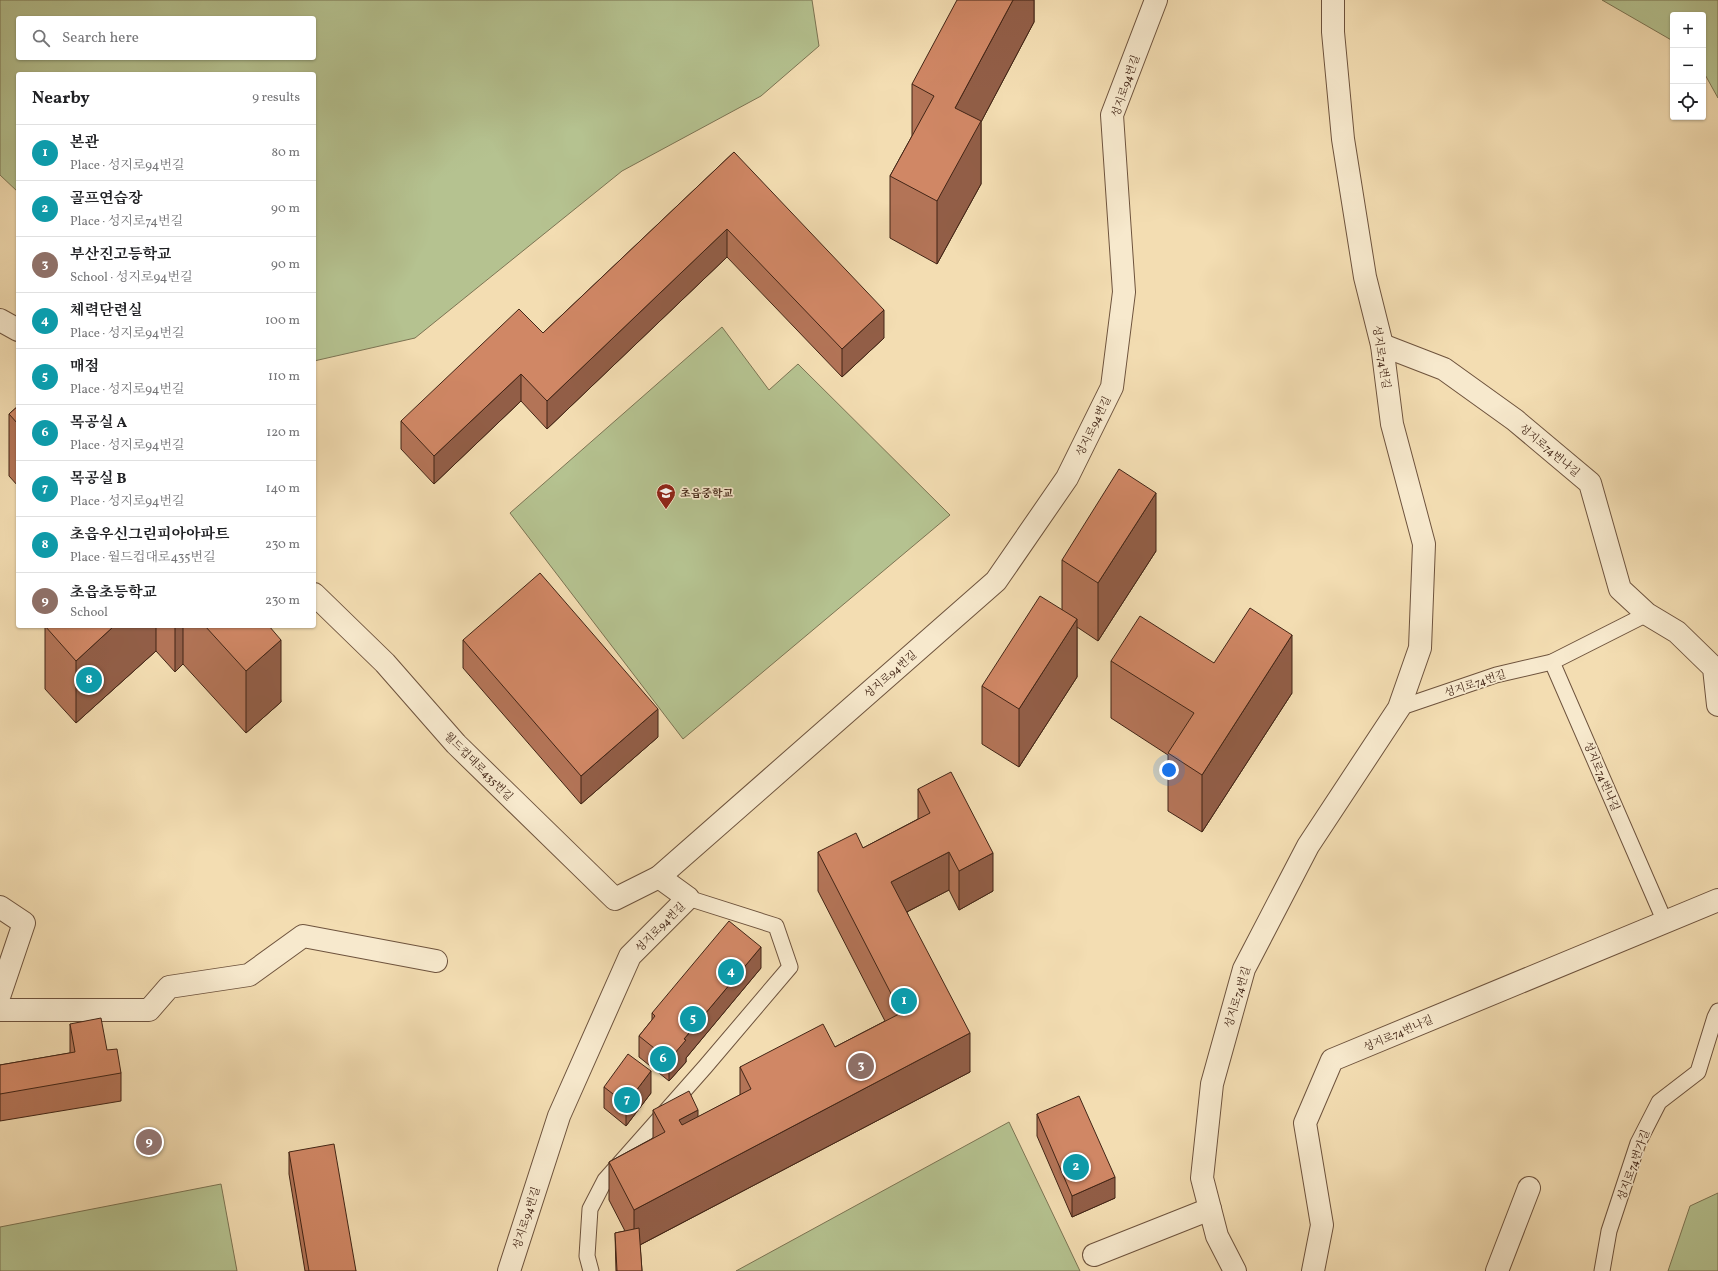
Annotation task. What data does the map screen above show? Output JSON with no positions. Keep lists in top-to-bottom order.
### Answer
{
  "streets": {
    "street": [
      "성지로94번길",
      "성지로74번길",
      "성지로74번나길",
      "월드컵대로435번길"
    ],
    "lane": ["성지로74번가길"]
  },
  "crossings": [
    ["성지로94번길", "월드컵대로435번길"],
    ["성지로74번길", "성지로74번나길"]
  ],
  "places": {
    "school or university": ["초읍중학교"]
  },
  "page": {
    "map_buttons": ["+", "−"],
    "search": "Search here",
    "heading": ["Nearby", "9 results"],
    "list": [
      {
        "mark": "1",
        "name": "본관",
        "note": "Place · 성지로94번길",
        "value": "80 m"
      },
      {
        "mark": "2",
        "name": "골프연습장",
        "note": "Place · 성지로74번길",
        "value": "90 m"
      },
      {
        "mark": "3",
        "name": "부산진고등학교",
        "note": "School · 성지로94번길",
        "value": "90 m"
      },
      {
        "mark": "4",
        "name": "체력단련실",
        "note": "Place · 성지로94번길",
        "value": "100 m"
      },
      {
        "mark": "5",
        "name": "매점",
        "note": "Place · 성지로94번길",
        "value": "110 m"
      },
      {
        "mark": "6",
        "name": "목공실 A",
        "note": "Place · 성지로94번길",
        "value": "120 m"
      },
      {
        "mark": "7",
        "name": "목공실 B",
        "note": "Place · 성지로94번길",
        "value": "140 m"
      },
      {
        "mark": "8",
        "name": "초읍우신그린피아아파트",
        "note": "Place · 월드컵대로435번길",
        "value": "230 m"
      },
      {
        "mark": "9",
        "name": "초읍초등학교",
        "note": "School",
        "value": "230 m"
      }
    ],
    "pins": [
      "8",
      "4",
      "1",
      "5",
      "6",
      "3",
      "7",
      "9",
      "2"
    ]
  }
}
